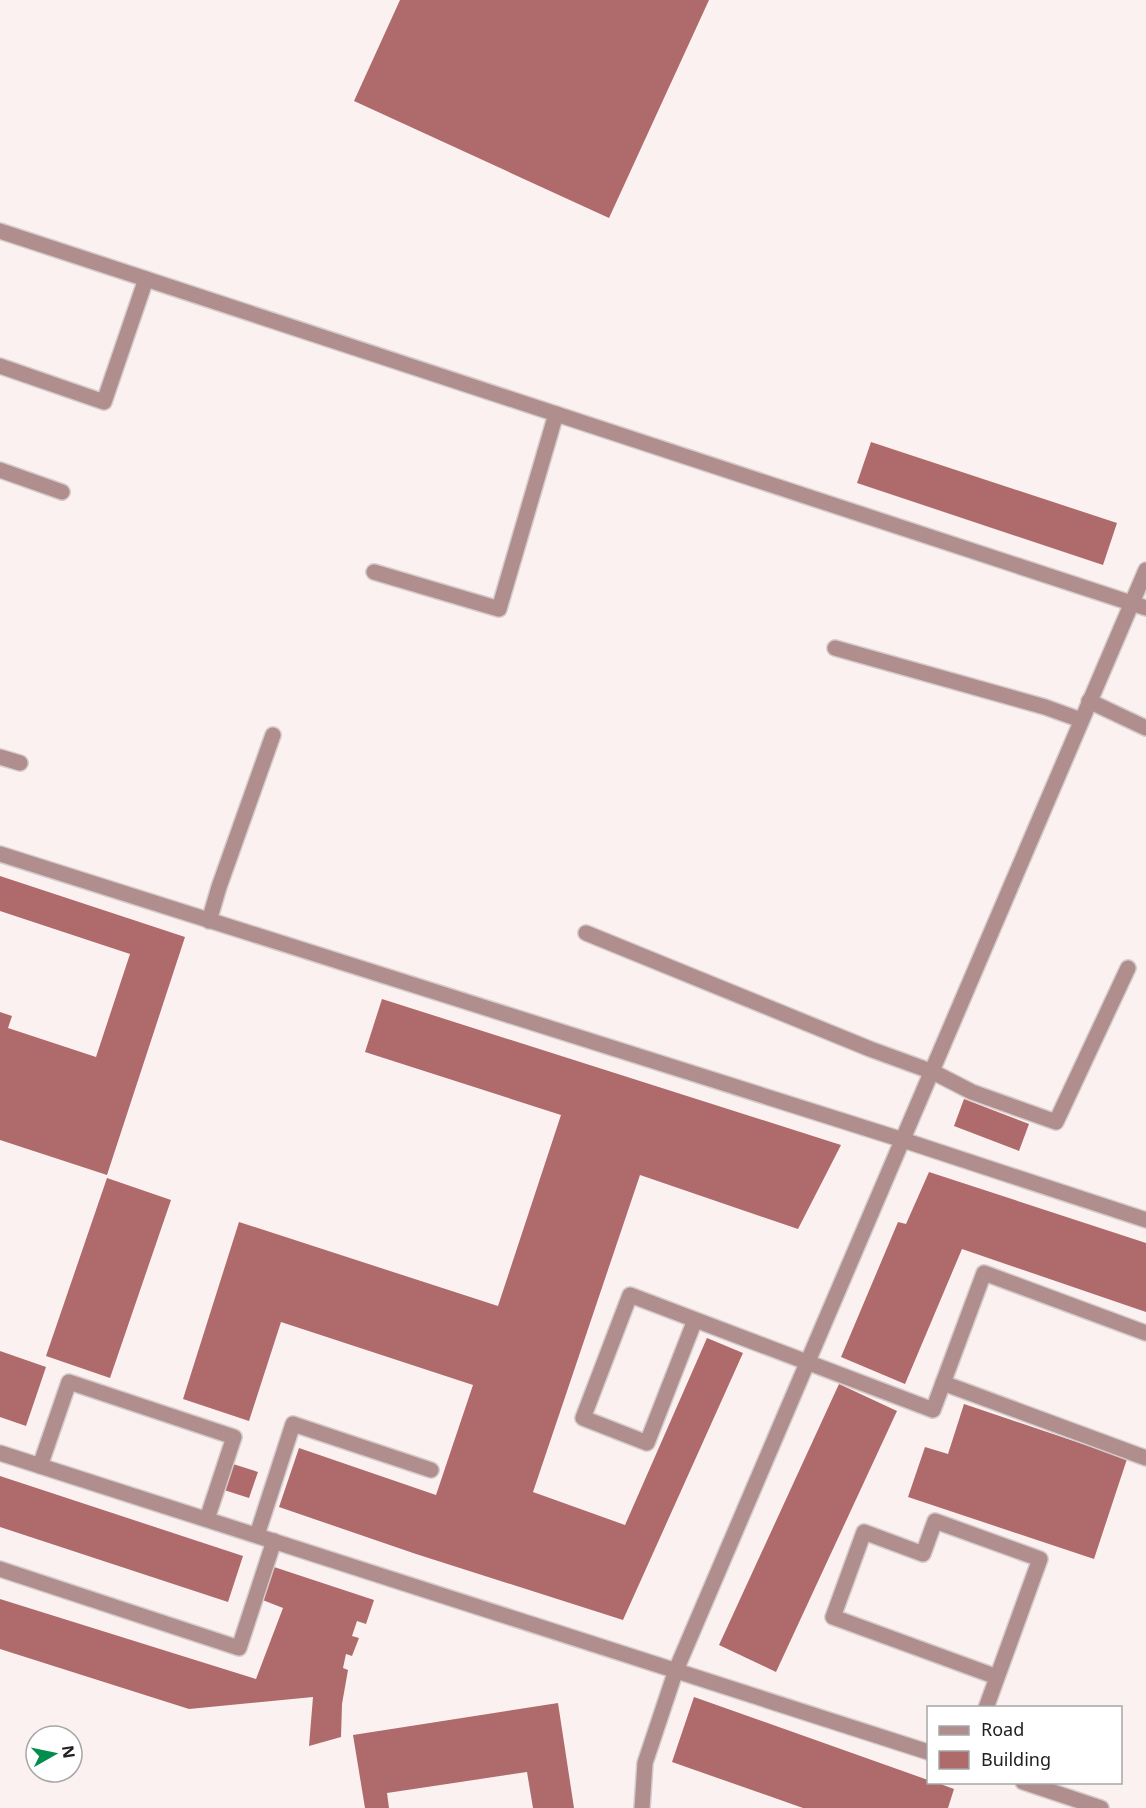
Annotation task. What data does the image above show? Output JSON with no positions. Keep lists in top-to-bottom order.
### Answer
{
  "legend": ["Road", "Building"],
  "north": "right"
}
